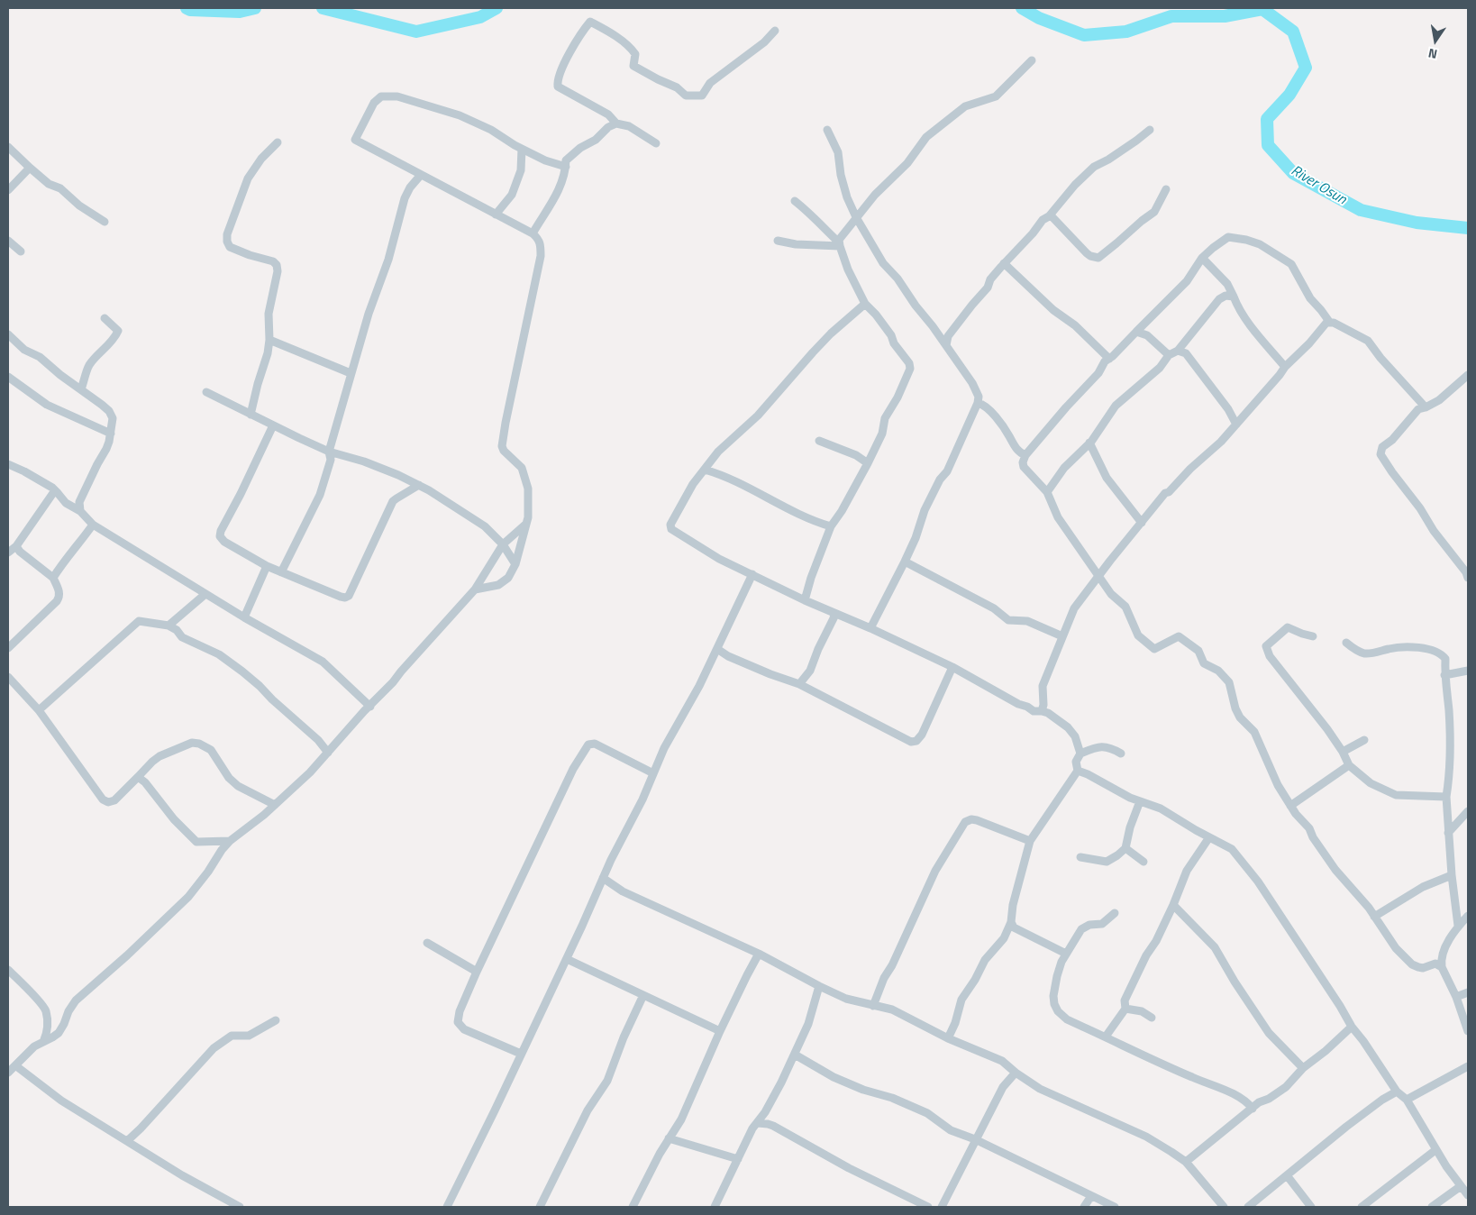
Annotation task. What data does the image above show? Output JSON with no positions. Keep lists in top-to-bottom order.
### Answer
{
  "water": ["River Osun"],
  "north": "bottom"
}
